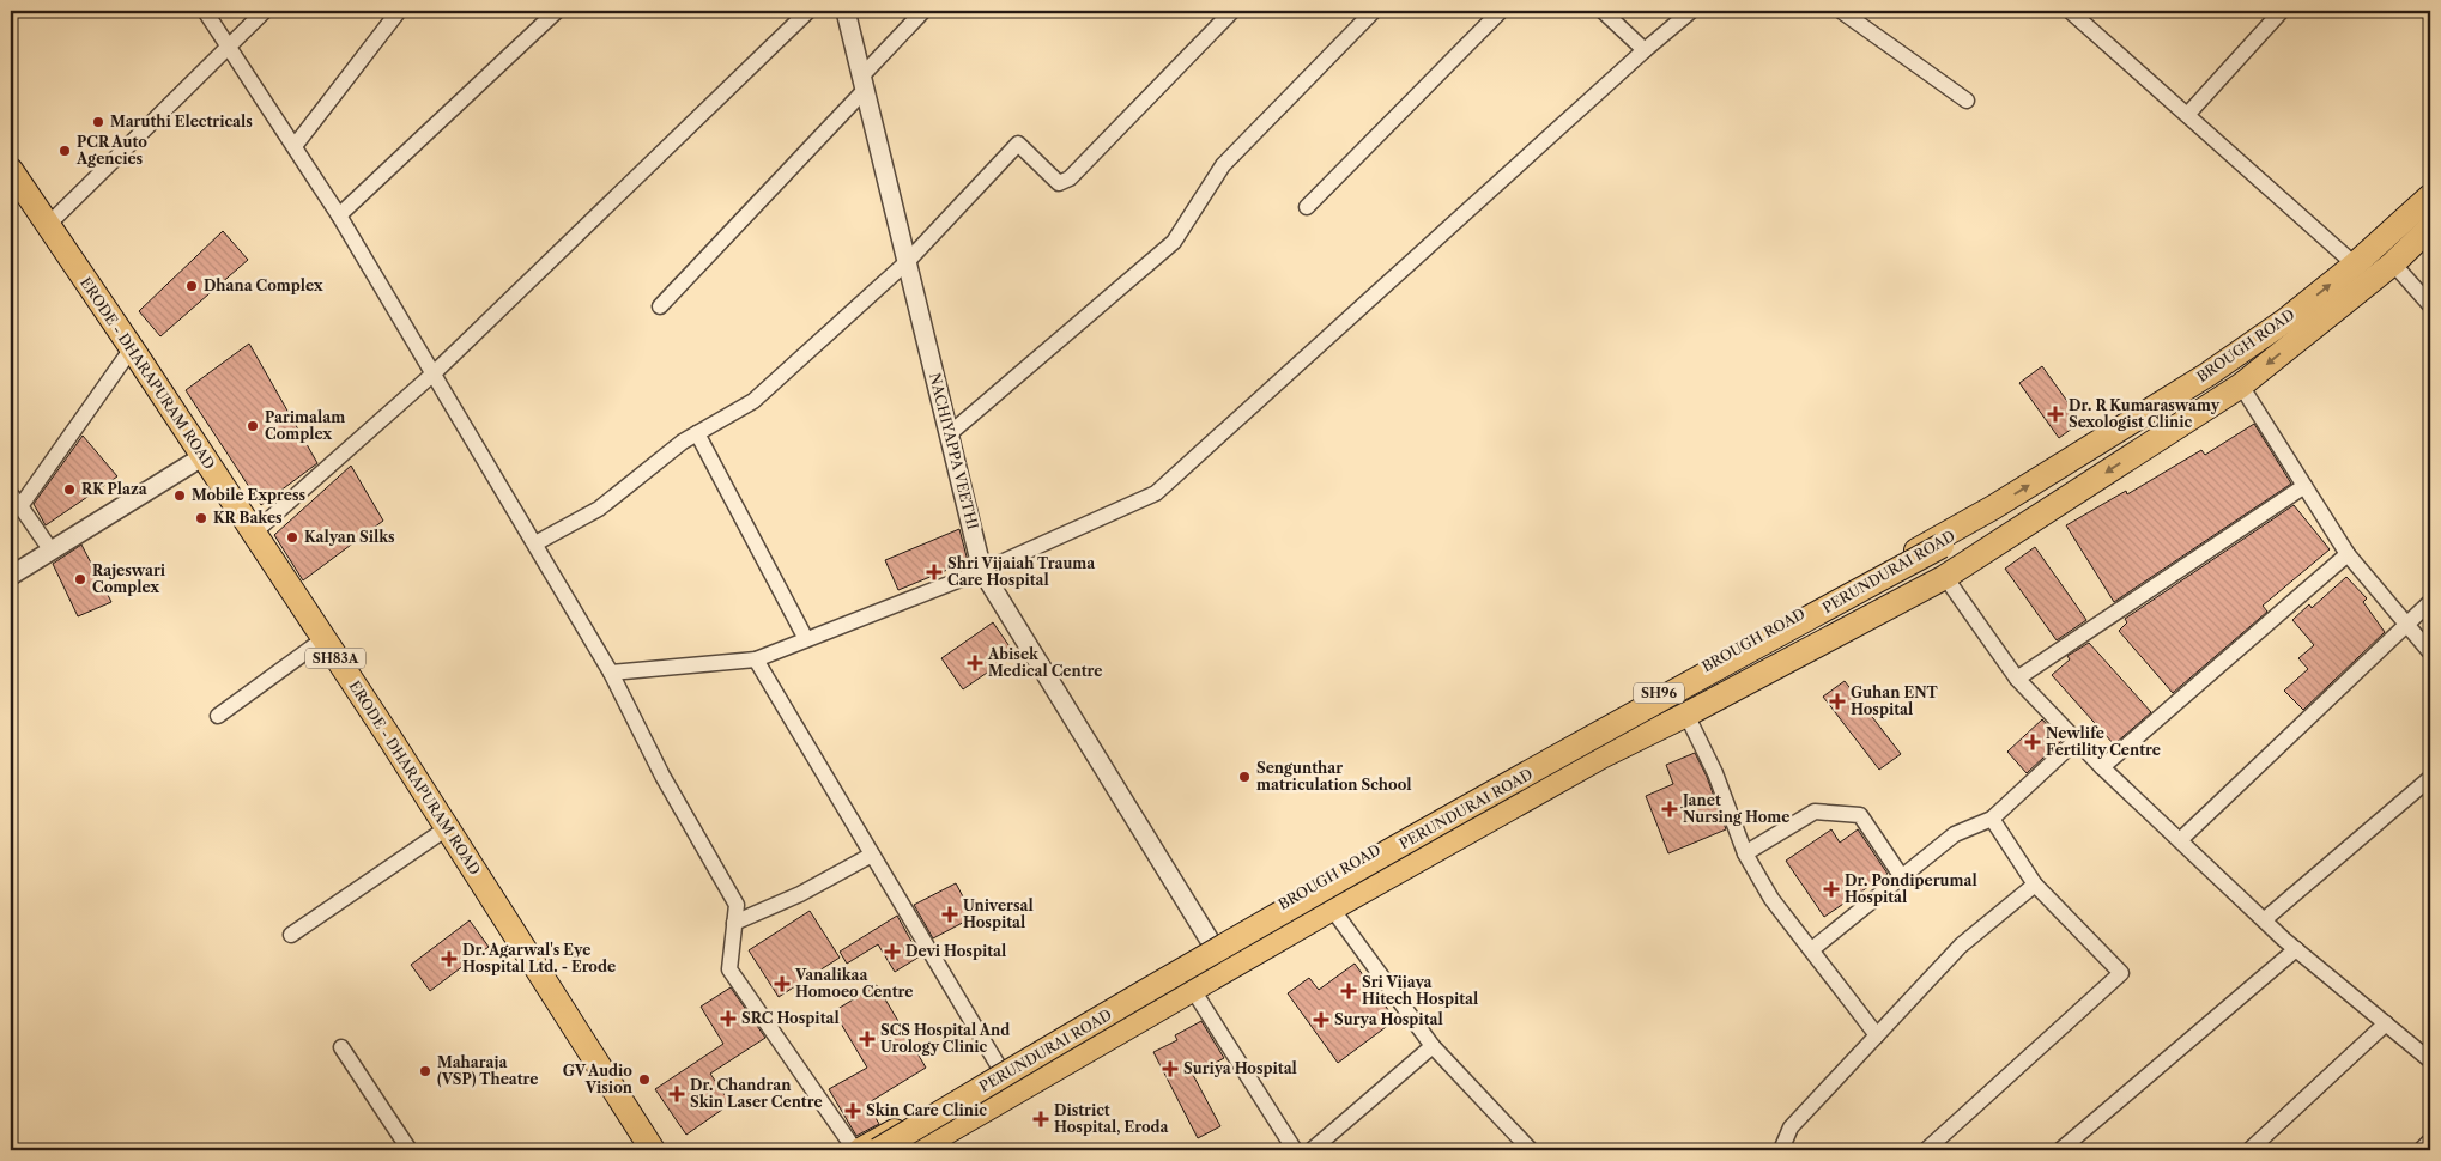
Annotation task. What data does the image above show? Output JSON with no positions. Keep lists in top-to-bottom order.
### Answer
{
  "streets": {
    "main road": [
      "BROUGH ROAD",
      "ERODE - DHARAPURAM ROAD",
      "PERUNDURAI ROAD",
      "SH83A",
      "SH96"
    ],
    "street": ["NACHIYAPPA VEETHI"]
  },
  "crossings": [
    ["BROUGH ROAD", "NACHIYAPPA VEETHI"],
    ["BROUGH ROAD", "PERUNDURAI ROAD"]
  ],
  "places": {
    "other": [
      "Maruthi Electricals",
      "PCR Auto Agencies",
      "Dhana Complex",
      "Parimalam Complex",
      "RK Plaza",
      "Mobile Express",
      "KR Bakes",
      "Kalyan Silks",
      "Rajeswari Complex",
      "Sengunthar matriculation School",
      "Maharaja (VSP) Theatre",
      "GV Audio Vision"
    ],
    "health": [
      "Dr. R Kumaraswamy Sexologist Clinic",
      "Shri Vijaiah Trauma Care Hospital",
      "Abisek Medical Centre",
      "Guhan ENT Hospital",
      "Newlife Fertility Centre",
      "Janet Nursing Home",
      "Dr. Pondiperumal Hospital",
      "Universal Hospital",
      "Devi Hospital",
      "Dr. Agarwal's Eye Hospital Ltd. - Erode",
      "Vanalikaa Homoeo Centre",
      "Sri Vijaya Hitech Hospital",
      "SRC Hospital",
      "Surya Hospital",
      "SCS Hospital And Urology Clinic",
      "Suriya Hospital",
      "Dr. Chandran Skin Laser Centre",
      "Skin Care Clinic",
      "District Hospital, Eroda"
    ]
  }
}
